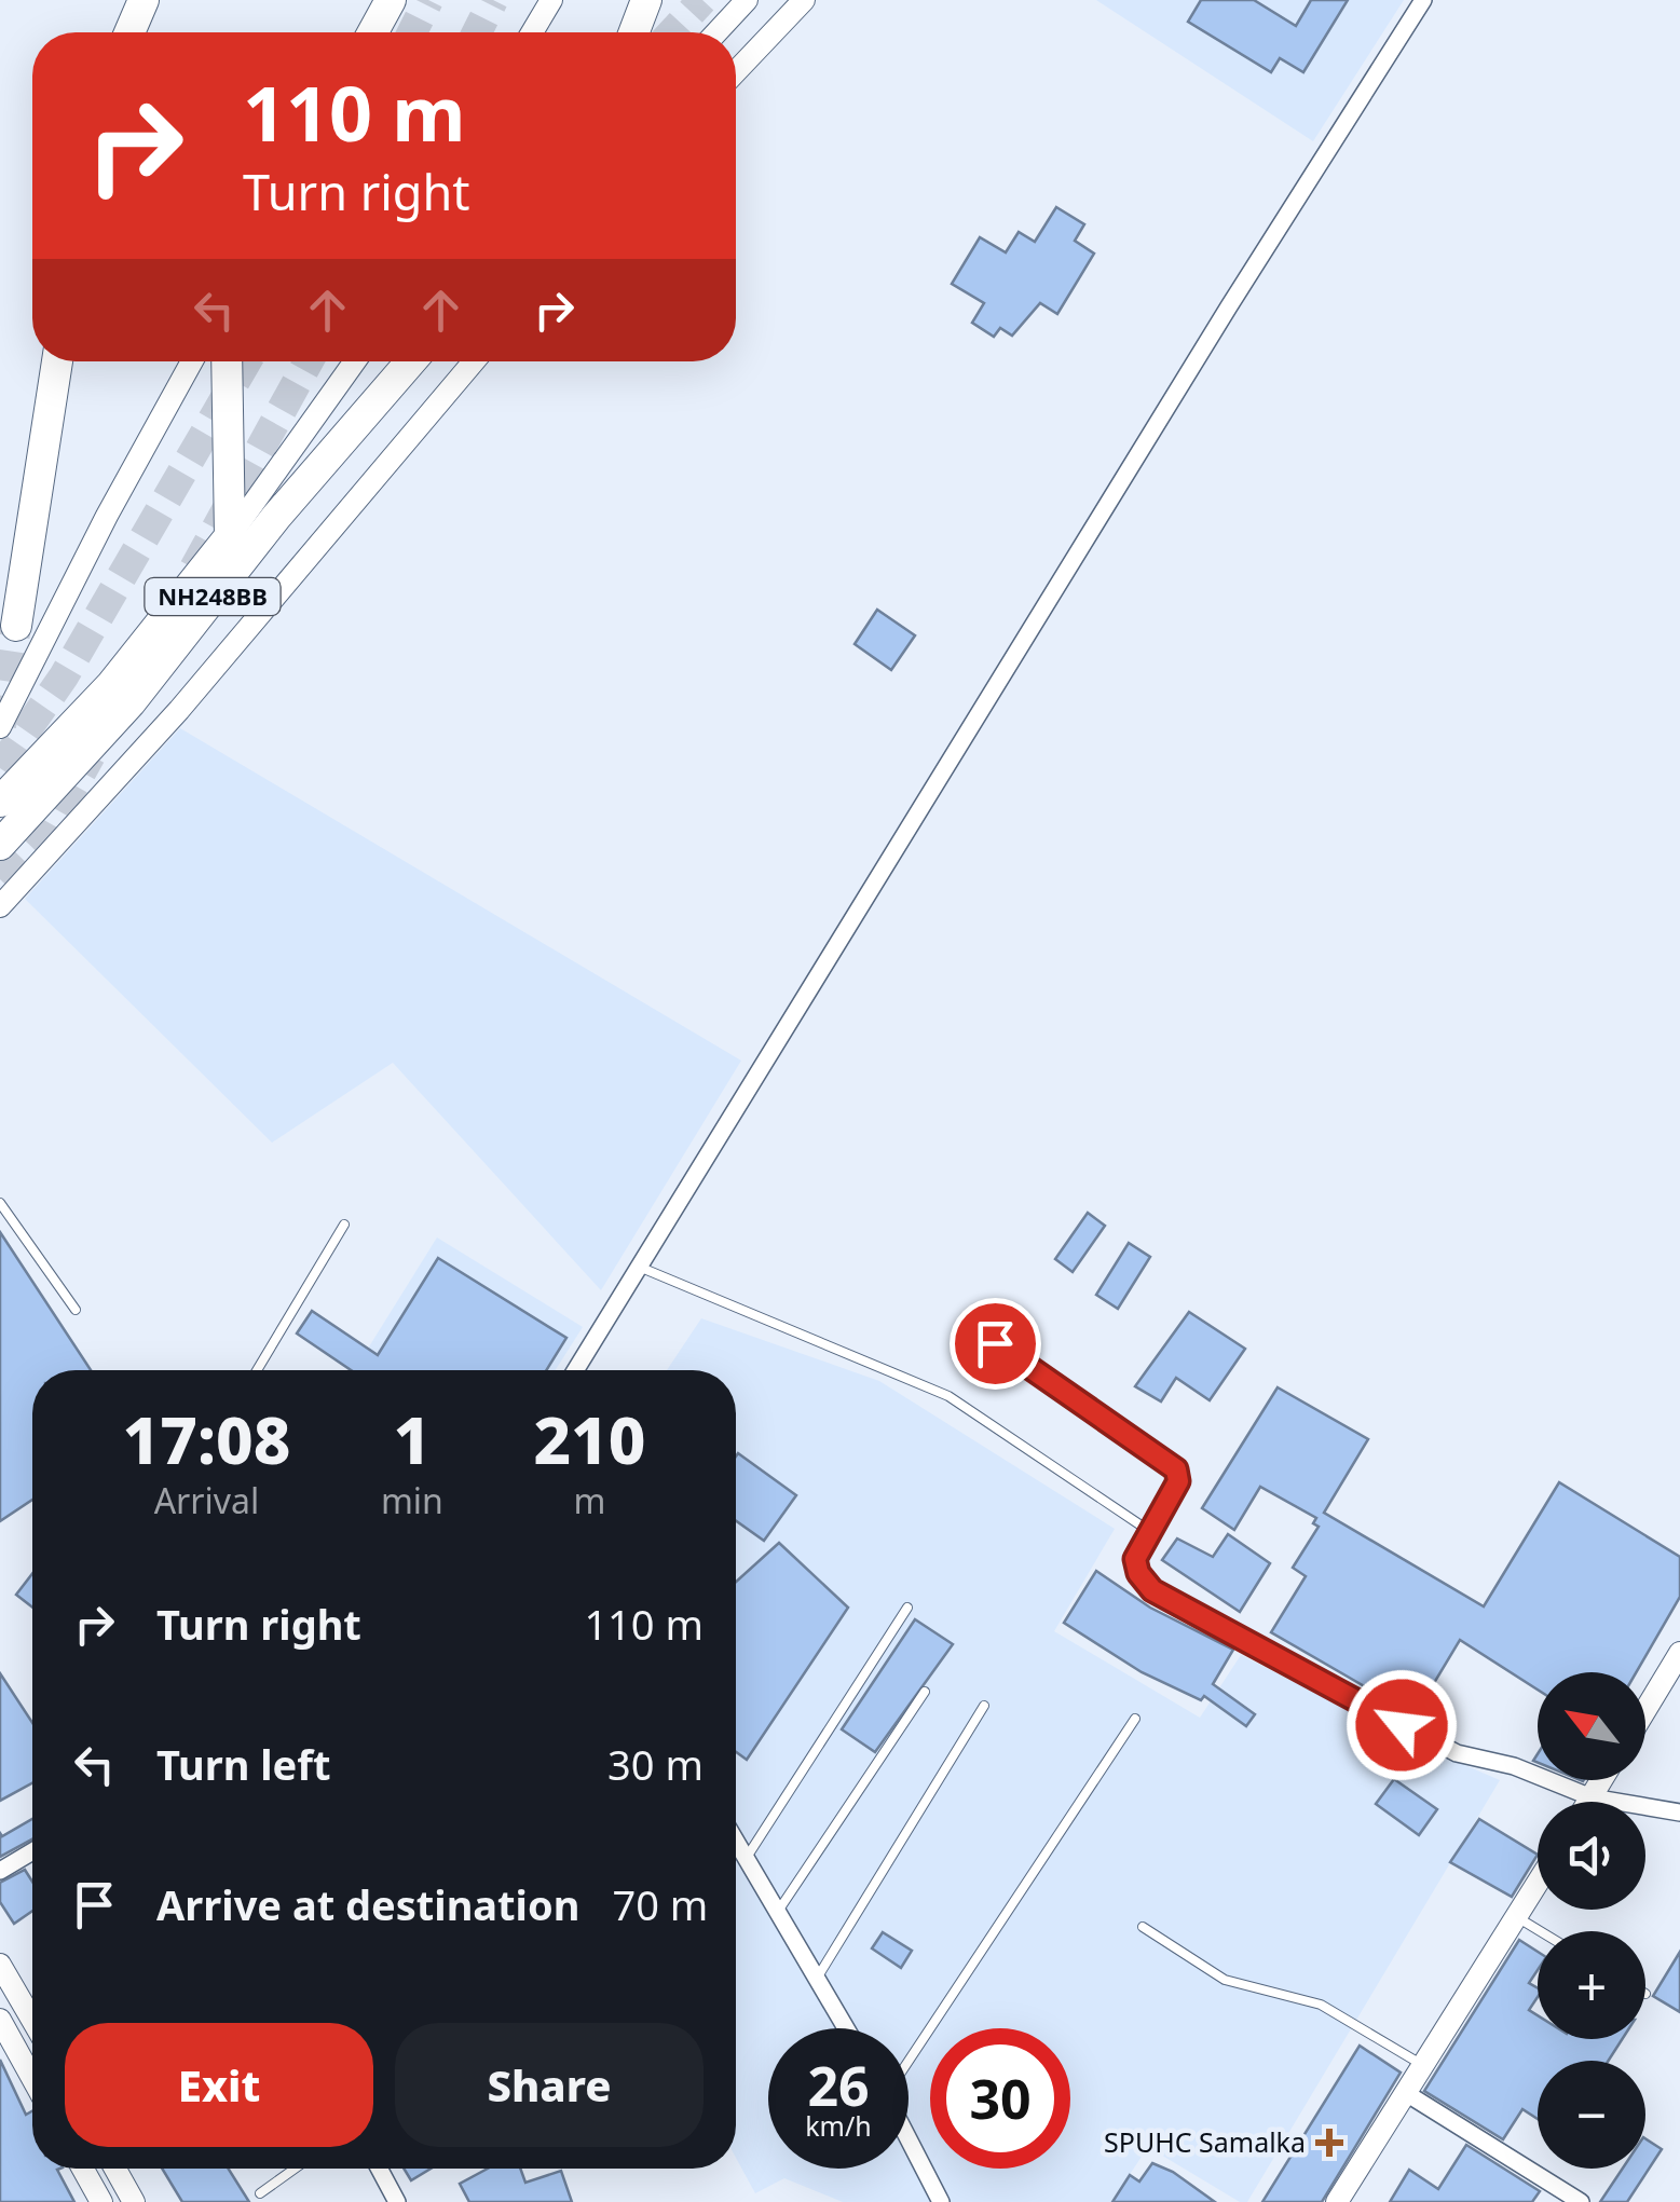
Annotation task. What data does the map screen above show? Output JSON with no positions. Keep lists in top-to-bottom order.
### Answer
{
  "streets": {
    "highway": ["NH248BB"]
  },
  "places": {
    "health": ["SPUHC Samalka"]
  },
  "north": "top left",
  "page": {
    "turn": ["110 m", "Turn right"],
    "eta": [
      "17:08",
      "Arrival",
      "1",
      "min",
      "210",
      "m"
    ],
    "list": [
      {
        "name": "Turn right",
        "value": "110 m"
      },
      {
        "name": "Turn left",
        "value": "30 m"
      },
      {
        "name": "Arrive at destination",
        "value": "70 m"
      }
    ],
    "map_buttons": ["+", "−"],
    "buttons": ["Exit", "Share"],
    "speed": "26 km/h",
    "limit": "30"
  }
}
